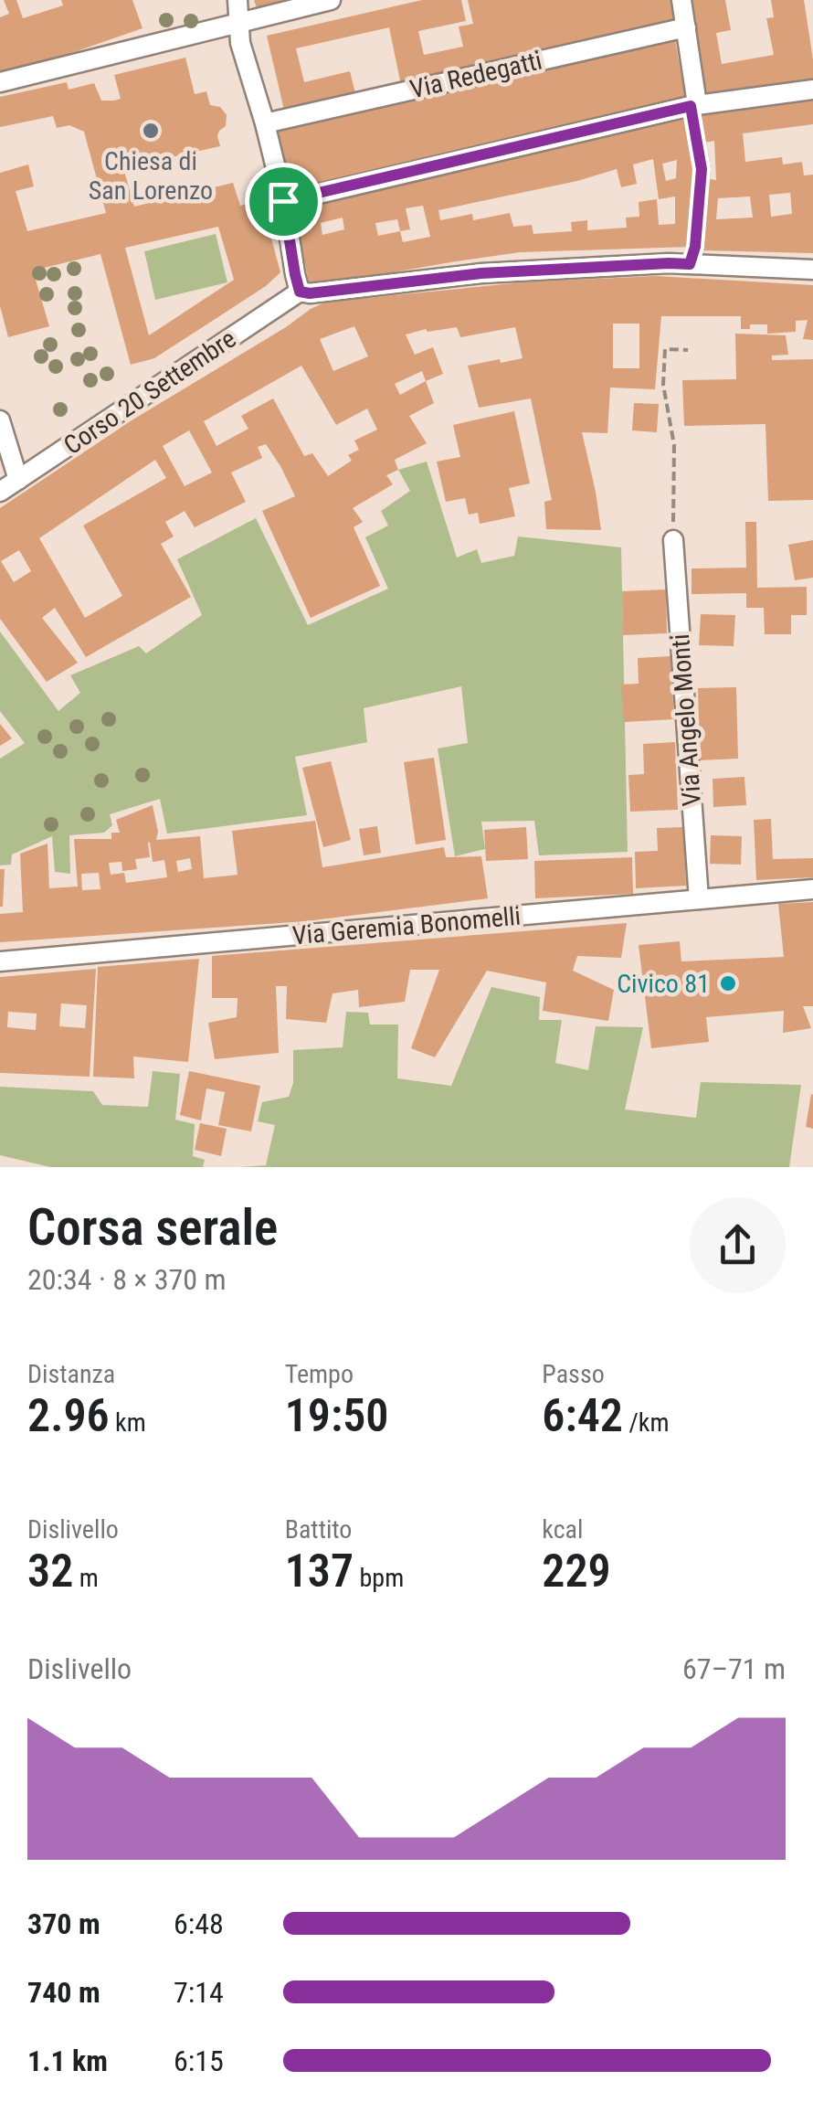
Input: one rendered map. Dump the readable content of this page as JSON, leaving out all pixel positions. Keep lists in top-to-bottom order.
{
  "streets": {
    "street": [
      "Via Redegatti",
      "Corso 20 Settembre",
      "Via Angelo Monti",
      "Via Geremia Bonomelli"
    ]
  },
  "crossings": [
    ["Via Angelo Monti", "Via Geremia Bonomelli"]
  ],
  "places": ["Chiesa di San Lorenzo", "Civico 81"],
  "page": {
    "heading": ["Corsa serale", "20:34 · 8 × 370 m"],
    "stats": [
      ["Distanza", "2.96 km"],
      ["Tempo", "19:50"],
      ["Passo", "6:42 /km"],
      ["Dislivello", "32 m"],
      ["Battito", "137 bpm"],
      ["kcal", "229"]
    ],
    "chart": ["Dislivello", "67–71 m"],
    "list": [
      {
        "name": "370 m",
        "note": "6:48"
      },
      {
        "name": "740 m",
        "note": "7:14"
      },
      {
        "name": "1.1 km",
        "note": "6:15"
      }
    ]
  }
}
